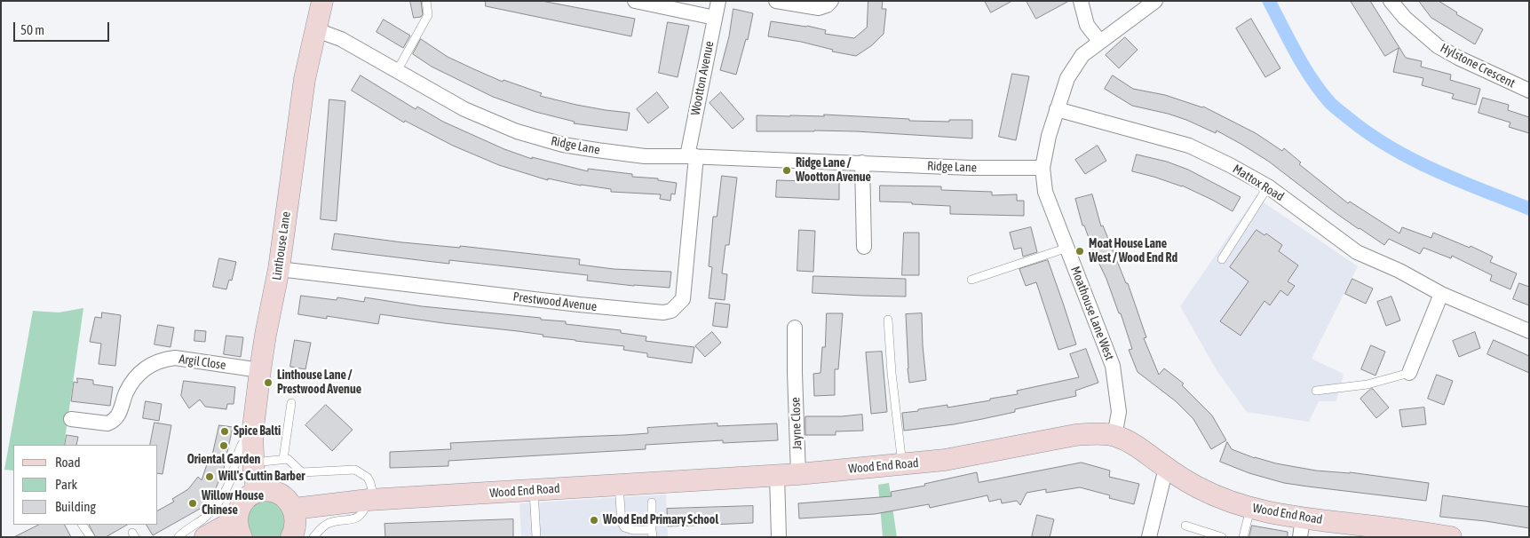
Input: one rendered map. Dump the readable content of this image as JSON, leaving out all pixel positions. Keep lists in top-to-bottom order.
{
  "streets": {
    "street": [
      "Hylstone Crescent",
      "Wootton Avenue",
      "Ridge Lane",
      "Mattox Road",
      "Linthouse Lane",
      "Prestwood Avenue",
      "Moathouse Lane West",
      "Argil Close",
      "Jayne Close",
      "Wood End Road"
    ]
  },
  "crossings": [
    ["Wootton Avenue", "Ridge Lane"],
    ["Wootton Avenue", "Prestwood Avenue"],
    ["Ridge Lane", "Linthouse Lane"],
    ["Ridge Lane", "Prestwood Avenue"],
    ["Ridge Lane", "Moathouse Lane West"],
    ["Mattox Road", "Moathouse Lane West"],
    ["Linthouse Lane", "Prestwood Avenue"],
    ["Linthouse Lane", "Argil Close"],
    ["Moathouse Lane West", "Wood End Road"],
    ["Jayne Close", "Wood End Road"]
  ],
  "places": [
    "Ridge Lane / Wootton Avenue",
    "Moat House Lane West / Wood End Rd",
    "Linthouse Lane / Prestwood Avenue",
    "Spice Balti",
    "Oriental Garden",
    "Will's Cuttin Barber",
    "Willow House Chinese",
    "Wood End Primary School"
  ],
  "legend": ["Road", "Park", "Building"],
  "scale_bar": "50 m"
}
